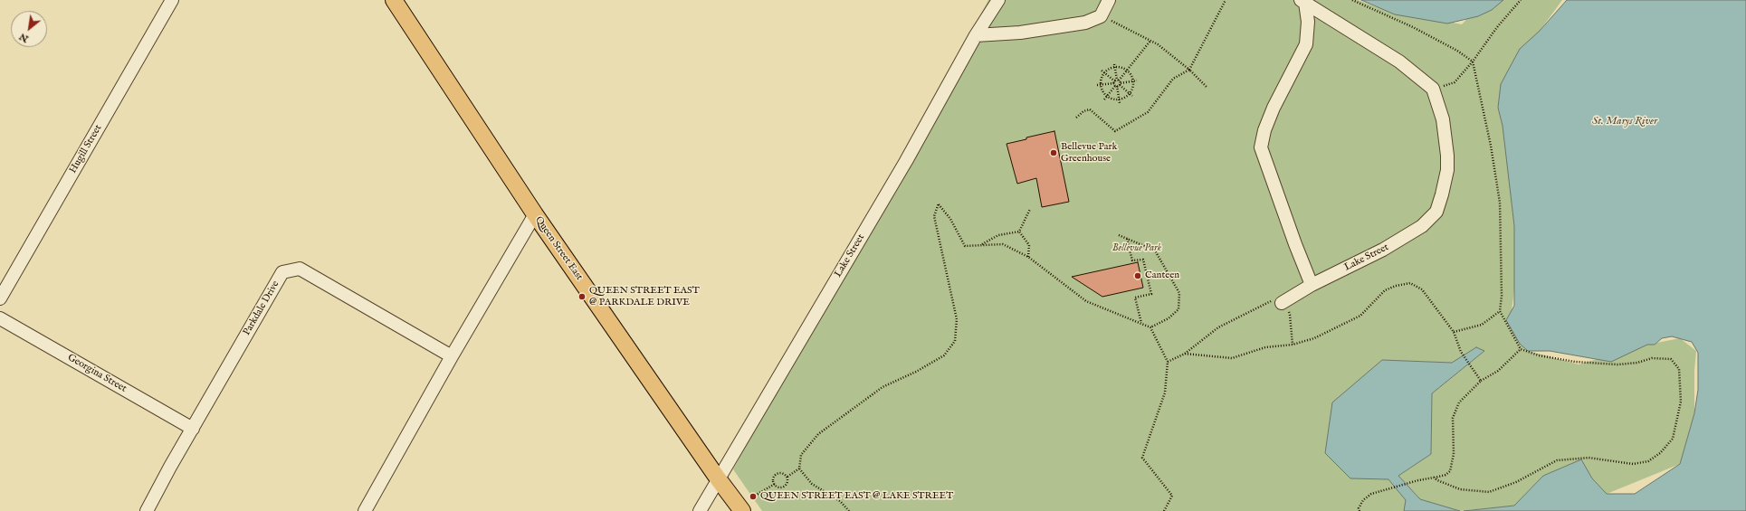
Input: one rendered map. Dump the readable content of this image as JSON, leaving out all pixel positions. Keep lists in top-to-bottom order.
{
  "streets": {
    "main road": ["Queen Street East"],
    "street": [
      "Hugill Street",
      "Lake Street",
      "Parkdale Drive",
      "Georgina Street"
    ]
  },
  "crossings": [
    ["Queen Street East", "Lake Street"],
    ["Parkdale Drive", "Georgina Street"]
  ],
  "water": ["St. Marys River"],
  "parks": ["Bellevue Park"],
  "places": [
    "Bellevue Park Greenhouse",
    "Canteen",
    "QUEEN STREET EAST @ PARKDALE DRIVE",
    "QUEEN STREET EAST @ LAKE STREET"
  ],
  "north": "bottom left"
}
